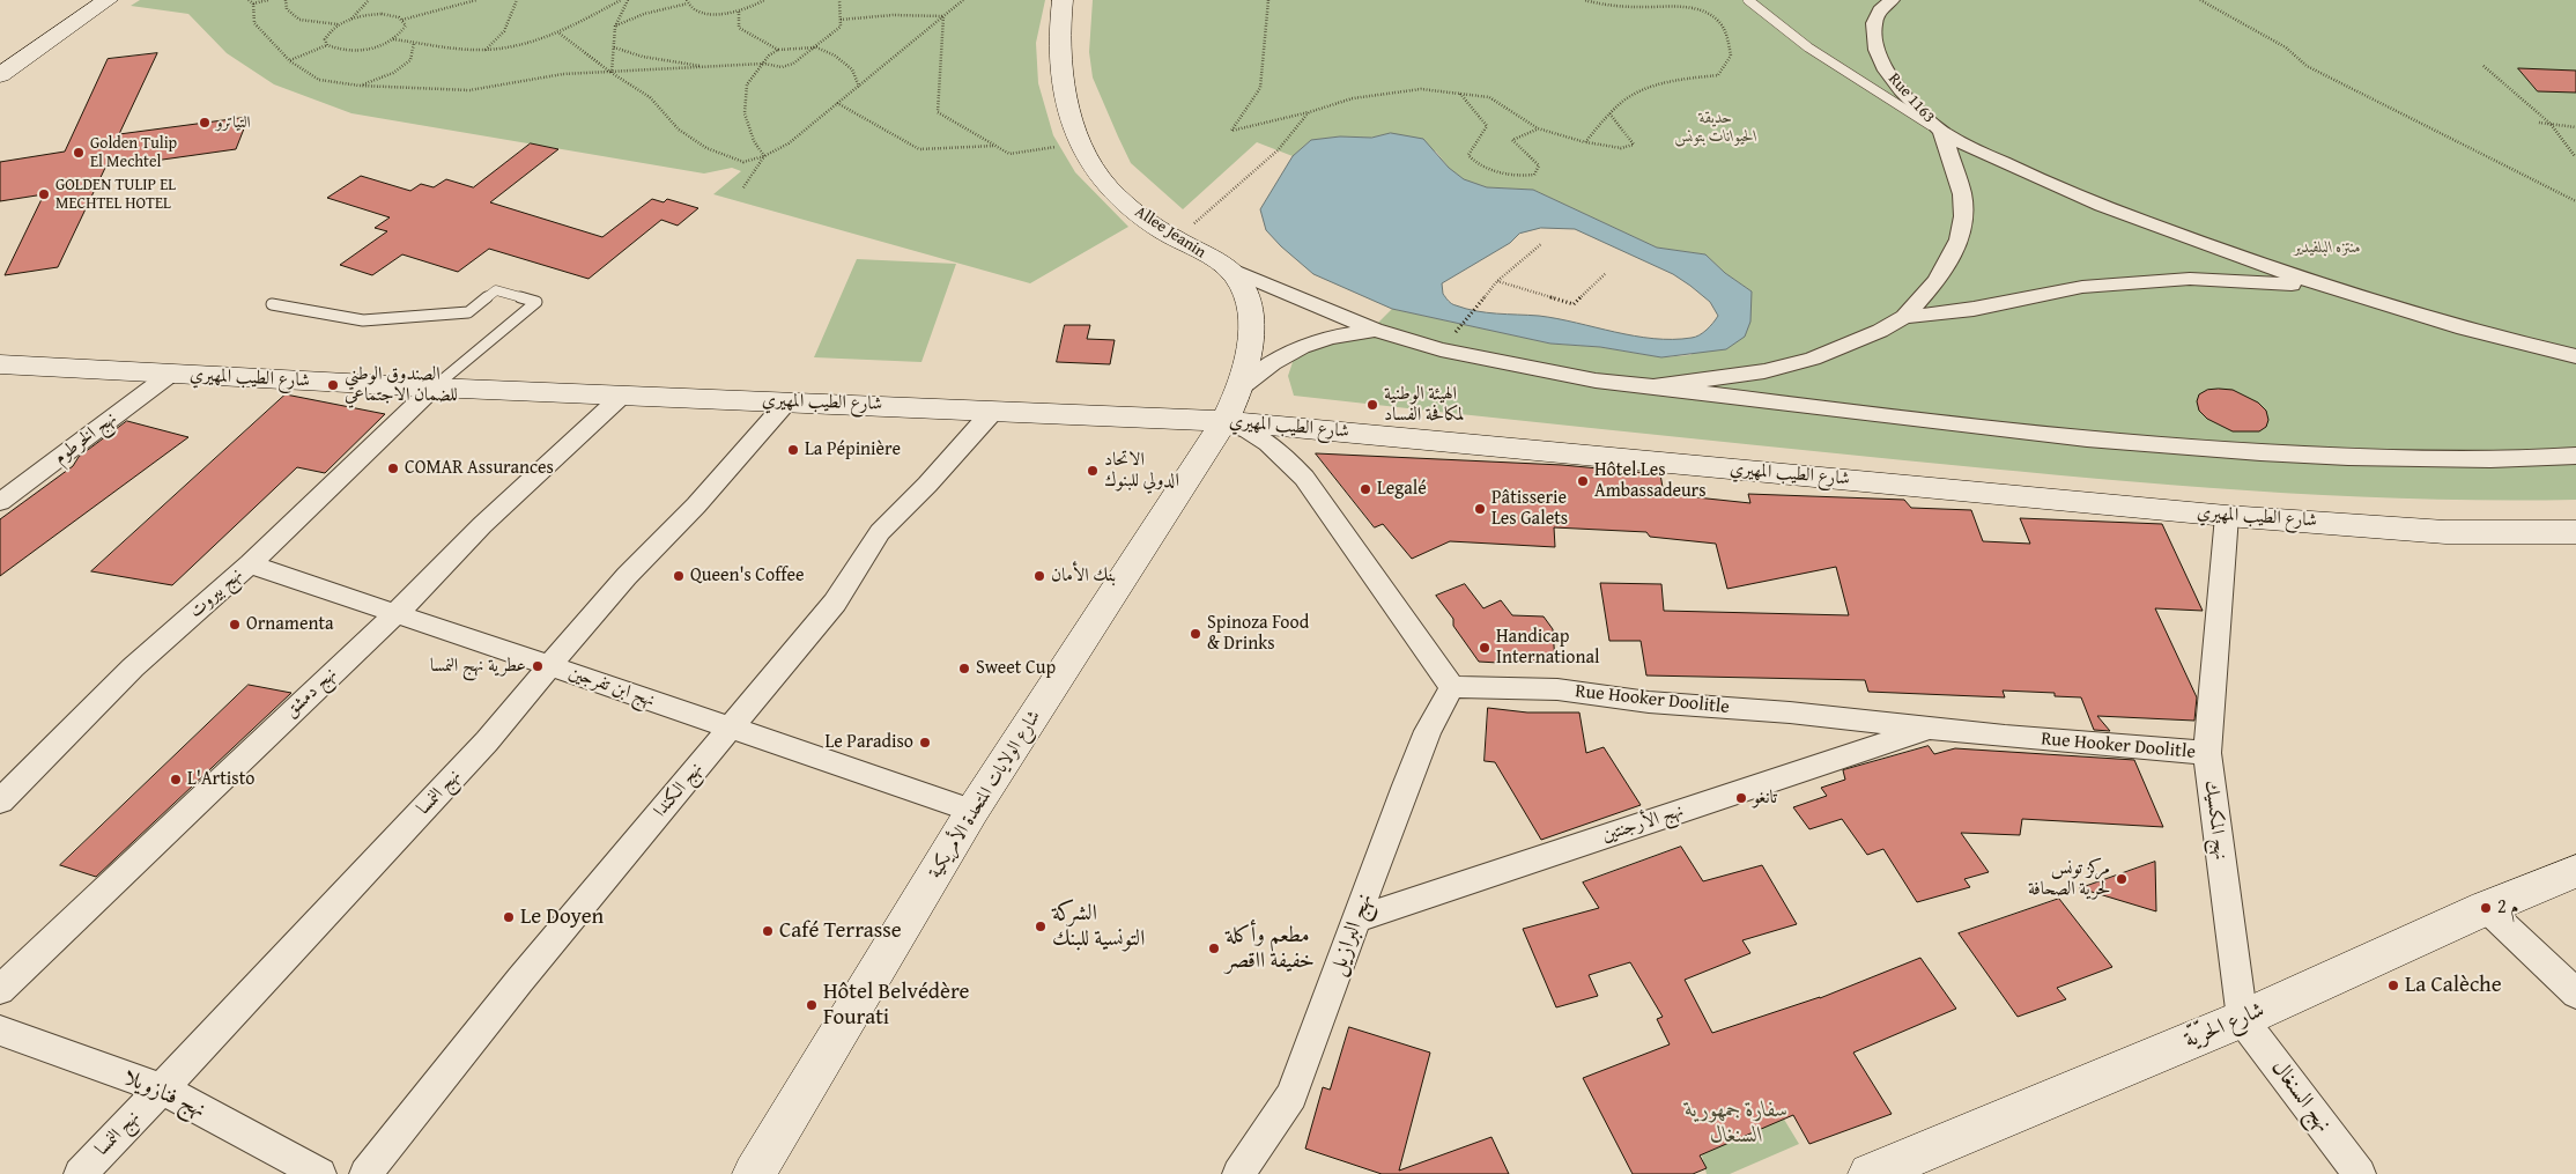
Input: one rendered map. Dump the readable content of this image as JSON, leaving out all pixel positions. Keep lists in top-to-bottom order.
{
  "streets": {
    "main road": [
      "Allee Jeanin",
      "شارع الطيب المهيري",
      "شارع الولايات المتحدة الأمريكية",
      "شارع الحرّيّة"
    ],
    "street": [
      "Rue 1163",
      "نهج الخرطوم",
      "نهج بيروت",
      "نهج ابن تفرجين",
      "نهج دمشق",
      "Rue Hooker Doolitle",
      "نهج الكندا",
      "نهج النمسا",
      "نهج المكسيك",
      "نهج الأرجنتين",
      "نهج البرازيل",
      "نهج فنازويلا",
      "نهج السنغال"
    ]
  },
  "crossings": [
    ["Allee Jeanin", "شارع الولايات المتحدة الأمريكية"],
    ["شارع الطيب المهيري", "نهج الخرطوم"],
    ["شارع الطيب المهيري", "نهج بيروت"],
    ["شارع الطيب المهيري", "نهج دمشق"],
    ["شارع الطيب المهيري", "نهج الكندا"],
    ["شارع الطيب المهيري", "نهج النمسا"],
    ["شارع الطيب المهيري", "شارع الولايات المتحدة الأمريكية"],
    ["شارع الطيب المهيري", "نهج المكسيك"],
    ["نهج بيروت", "نهج ابن تفرجين"],
    ["نهج ابن تفرجين", "نهج دمشق"],
    ["نهج ابن تفرجين", "نهج الكندا"],
    ["نهج ابن تفرجين", "نهج النمسا"],
    ["نهج ابن تفرجين", "شارع الولايات المتحدة الأمريكية"],
    ["Rue Hooker Doolitle", "نهج المكسيك"],
    ["Rue Hooker Doolitle", "نهج الأرجنتين"],
    ["Rue Hooker Doolitle", "نهج البرازيل"],
    ["نهج النمسا", "نهج فنازويلا"],
    ["نهج المكسيك", "شارع الحرّيّة"],
    ["نهج المكسيك", "نهج السنغال"],
    ["نهج الأرجنتين", "نهج البرازيل"],
    ["شارع الحرّيّة", "نهج السنغال"]
  ],
  "parks": ["حديقة الحيوانات بتونس", "منتزه البلفيدير", "سفارة جمهورية السنغال"],
  "places": [
    "التياترو",
    "Golden Tulip El Mechtel",
    "GOLDEN TULIP EL MECHTEL HOTEL",
    "الصندوق الوطني للضمان الاجتماعي",
    "الهيئة الوطنية لمكافحة الفساد",
    "La Pépinière",
    "COMAR Assurances",
    "الاتحاد الدولي للبنوك",
    "Hôtel Les Ambassadeurs",
    "Legalé",
    "Pâtisserie Les Galets",
    "Queen's Coffee",
    "بنك الأمان",
    "Ornamenta",
    "Spinoza Food & Drinks",
    "Handicap International",
    "عطرية نهج النمسا",
    "Sweet Cup",
    "Le Paradiso",
    "L'Artisto",
    "تانغو",
    "مركز تونس لحرية الصحافة",
    "2 م",
    "Le Doyen",
    "الشركة التونسية للبنك",
    "Café Terrasse",
    "مطعم وأكلة خفيفة ااقصر",
    "La Calèche",
    "Hôtel Belvédère Fourati"
  ]
}
